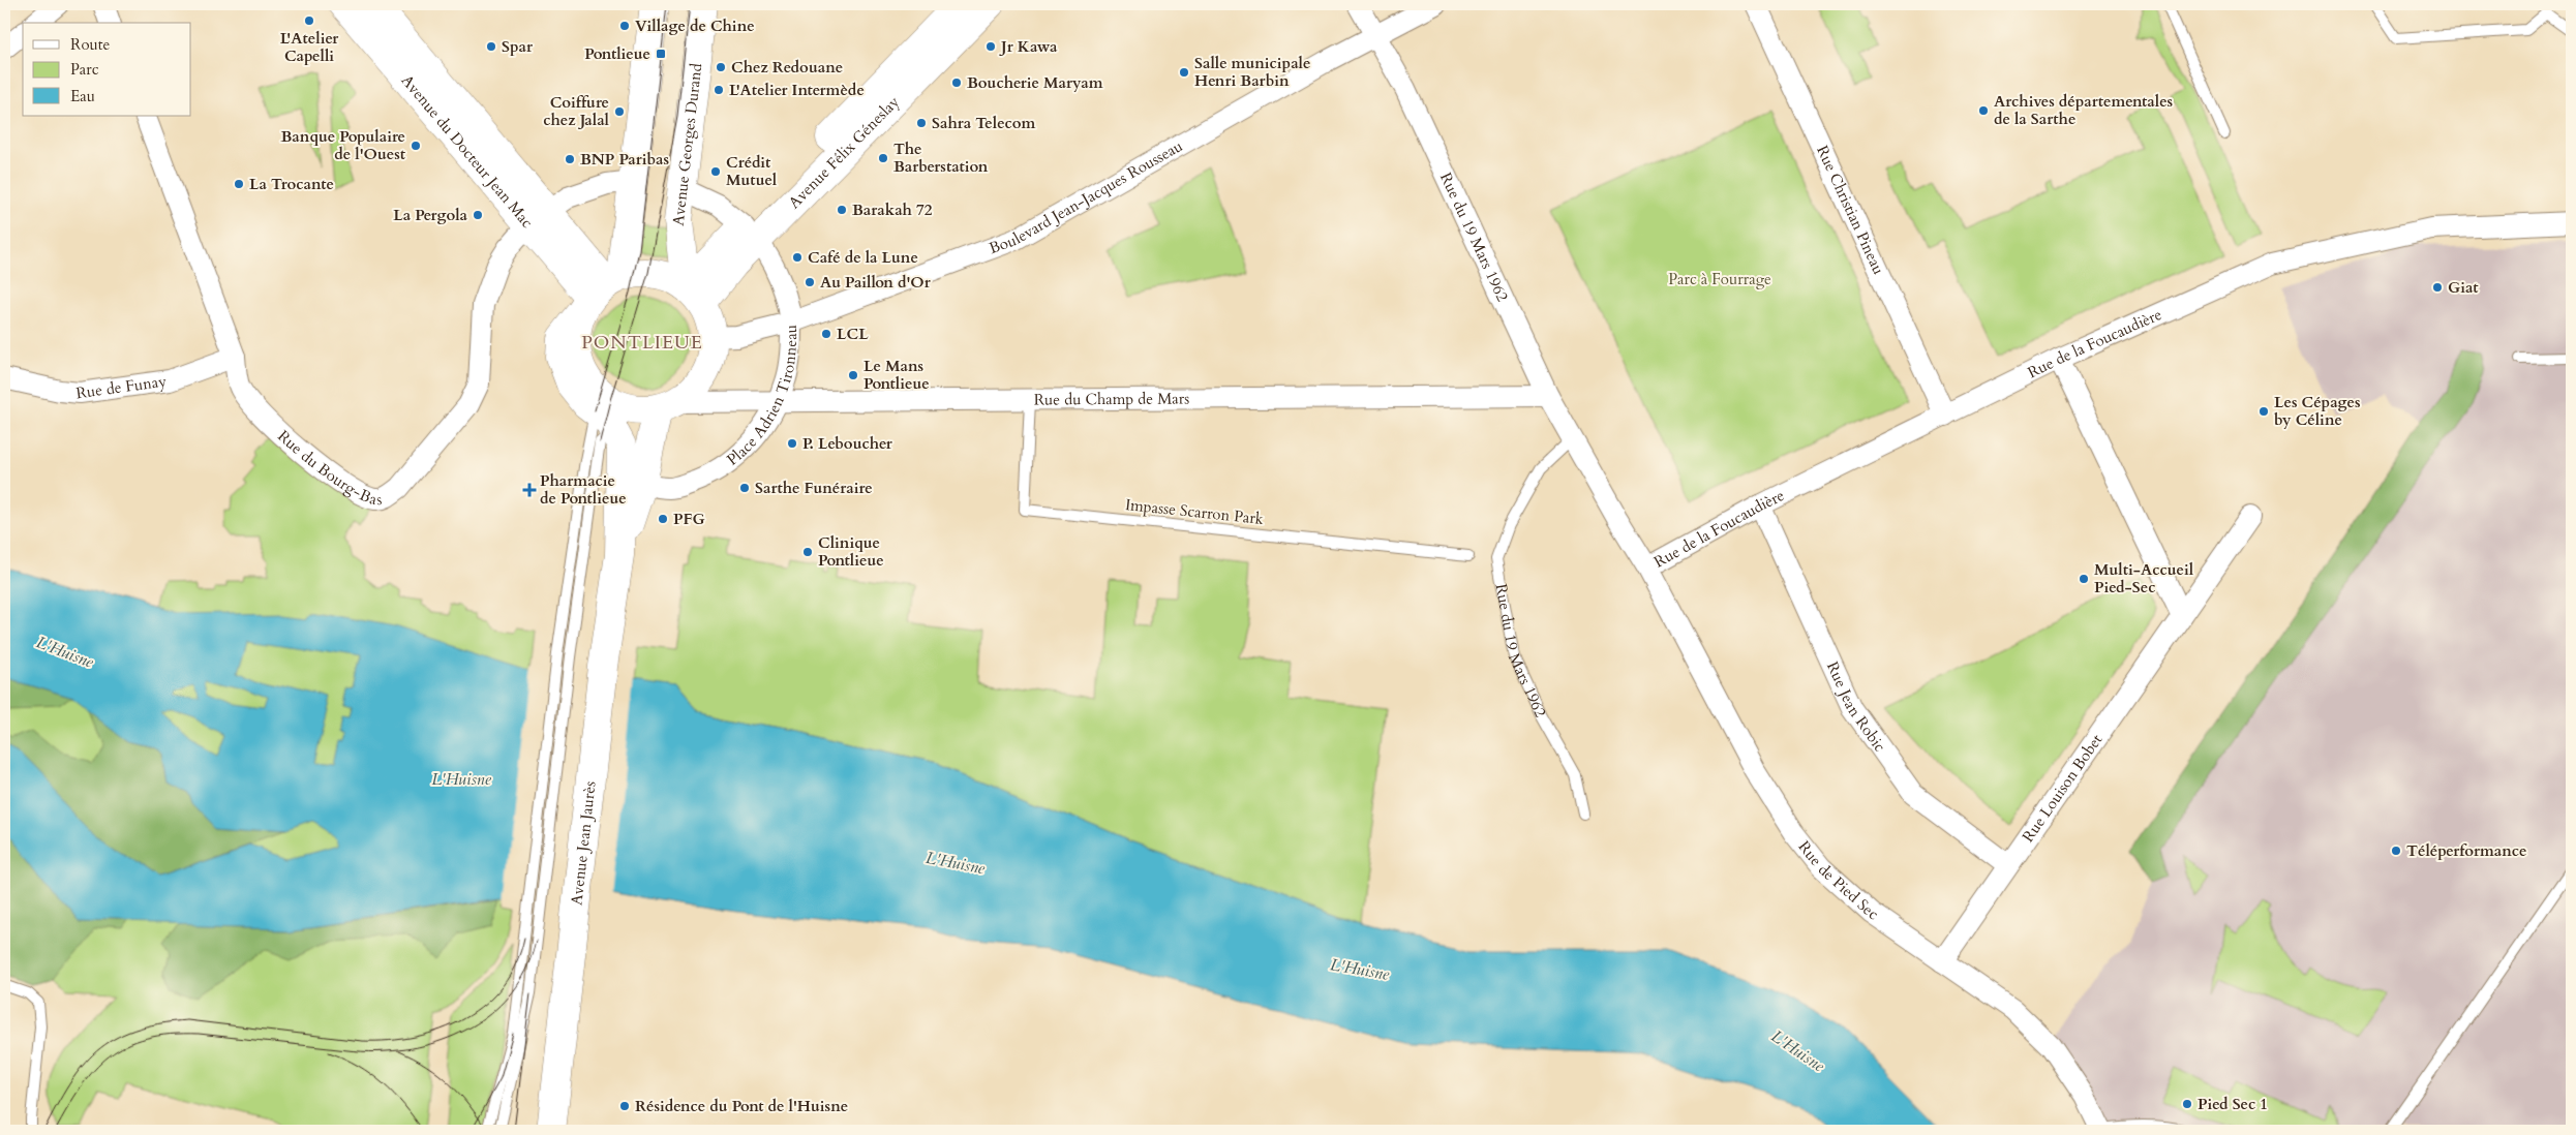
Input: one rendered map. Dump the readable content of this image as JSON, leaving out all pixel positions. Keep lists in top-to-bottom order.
{
  "streets": {
    "main road": [
      "Avenue Georges Durand",
      "Avenue du Docteur Jean Mac",
      "Avenue Félix Géneslay",
      "Avenue Jean Jaurès"
    ],
    "street": [
      "Boulevard Jean-Jacques Rousseau",
      "Rue Christian Pineau",
      "Rue du 19 Mars 1962",
      "Rue de la Foucaudière",
      "Rue de Funay",
      "Place Adrien Tironneau",
      "Rue du Champ de Mars",
      "Rue du Bourg-Bas",
      "Rue Jean Robic",
      "Rue Louison Bobet",
      "Rue de Pied Sec"
    ],
    "lane": ["Impasse Scarron Park"]
  },
  "crossings": [
    ["Avenue Georges Durand", "Avenue du Docteur Jean Mac"],
    ["Avenue Georges Durand", "Avenue Félix Géneslay"],
    ["Avenue Georges Durand", "Boulevard Jean-Jacques Rousseau"],
    ["Avenue Georges Durand", "Place Adrien Tironneau"],
    ["Avenue Georges Durand", "Rue du Champ de Mars"],
    ["Avenue Georges Durand", "Avenue Jean Jaurès"],
    ["Avenue du Docteur Jean Mac", "Avenue Félix Géneslay"],
    ["Avenue du Docteur Jean Mac", "Boulevard Jean-Jacques Rousseau"],
    ["Avenue du Docteur Jean Mac", "Rue du Champ de Mars"],
    ["Avenue du Docteur Jean Mac", "Rue du Bourg-Bas"],
    ["Avenue du Docteur Jean Mac", "Avenue Jean Jaurès"],
    ["Avenue Félix Géneslay", "Boulevard Jean-Jacques Rousseau"],
    ["Avenue Félix Géneslay", "Place Adrien Tironneau"],
    ["Avenue Félix Géneslay", "Rue du Champ de Mars"],
    ["Avenue Félix Géneslay", "Avenue Jean Jaurès"],
    ["Boulevard Jean-Jacques Rousseau", "Rue du 19 Mars 1962"],
    ["Boulevard Jean-Jacques Rousseau", "Place Adrien Tironneau"],
    ["Boulevard Jean-Jacques Rousseau", "Rue du Champ de Mars"],
    ["Boulevard Jean-Jacques Rousseau", "Avenue Jean Jaurès"],
    ["Rue Christian Pineau", "Rue de la Foucaudière"],
    ["Rue du 19 Mars 1962", "Rue de la Foucaudière"],
    ["Rue du 19 Mars 1962", "Rue du Champ de Mars"],
    ["Rue du 19 Mars 1962", "Rue de Pied Sec"],
    ["Rue de la Foucaudière", "Rue Jean Robic"],
    ["Rue de la Foucaudière", "Rue de Pied Sec"],
    ["Rue de Funay", "Rue du Bourg-Bas"],
    ["Place Adrien Tironneau", "Rue du Champ de Mars"],
    ["Place Adrien Tironneau", "Avenue Jean Jaurès"],
    ["Rue du Champ de Mars", "Impasse Scarron Park"],
    ["Rue du Champ de Mars", "Avenue Jean Jaurès"],
    ["Rue Jean Robic", "Rue Louison Bobet"],
    ["Rue Louison Bobet", "Rue de Pied Sec"]
  ],
  "districts": ["PONTLIEUE"],
  "water": ["L'Huisne"],
  "parks": ["Parc à Fourrage"],
  "places": {
    "other": [
      "L'Atelier Capelli",
      "Village de Chine",
      "Spar",
      "Jr Kawa",
      "Chez Redouane",
      "Salle municipale Henri Barbin",
      "Boucherie Maryam",
      "L'Atelier Intermède",
      "Archives départementales de la Sarthe",
      "Coiffure chez Jalal",
      "Sahra Telecom",
      "Banque Populaire de l'Ouest",
      "The Barberstation",
      "BNP Paribas",
      "Crédit Mutuel",
      "La Trocante",
      "Barakah 72",
      "La Pergola",
      "Café de la Lune",
      "Au Paillon d'Or",
      "Giat",
      "LCL",
      "Le Mans Pontlieue",
      "Les Cépages by Céline",
      "P. Leboucher",
      "Sarthe Funéraire",
      "PFG",
      "Clinique Pontlieue",
      "Multi-Accueil Pied-Sec",
      "Téléperformance",
      "Pied Sec 1",
      "Résidence du Pont de l'Huisne"
    ],
    "transit": ["Pontlieue"],
    "health": ["Pharmacie de Pontlieue"]
  },
  "legend": ["Route", "Parc", "Eau"]
}
